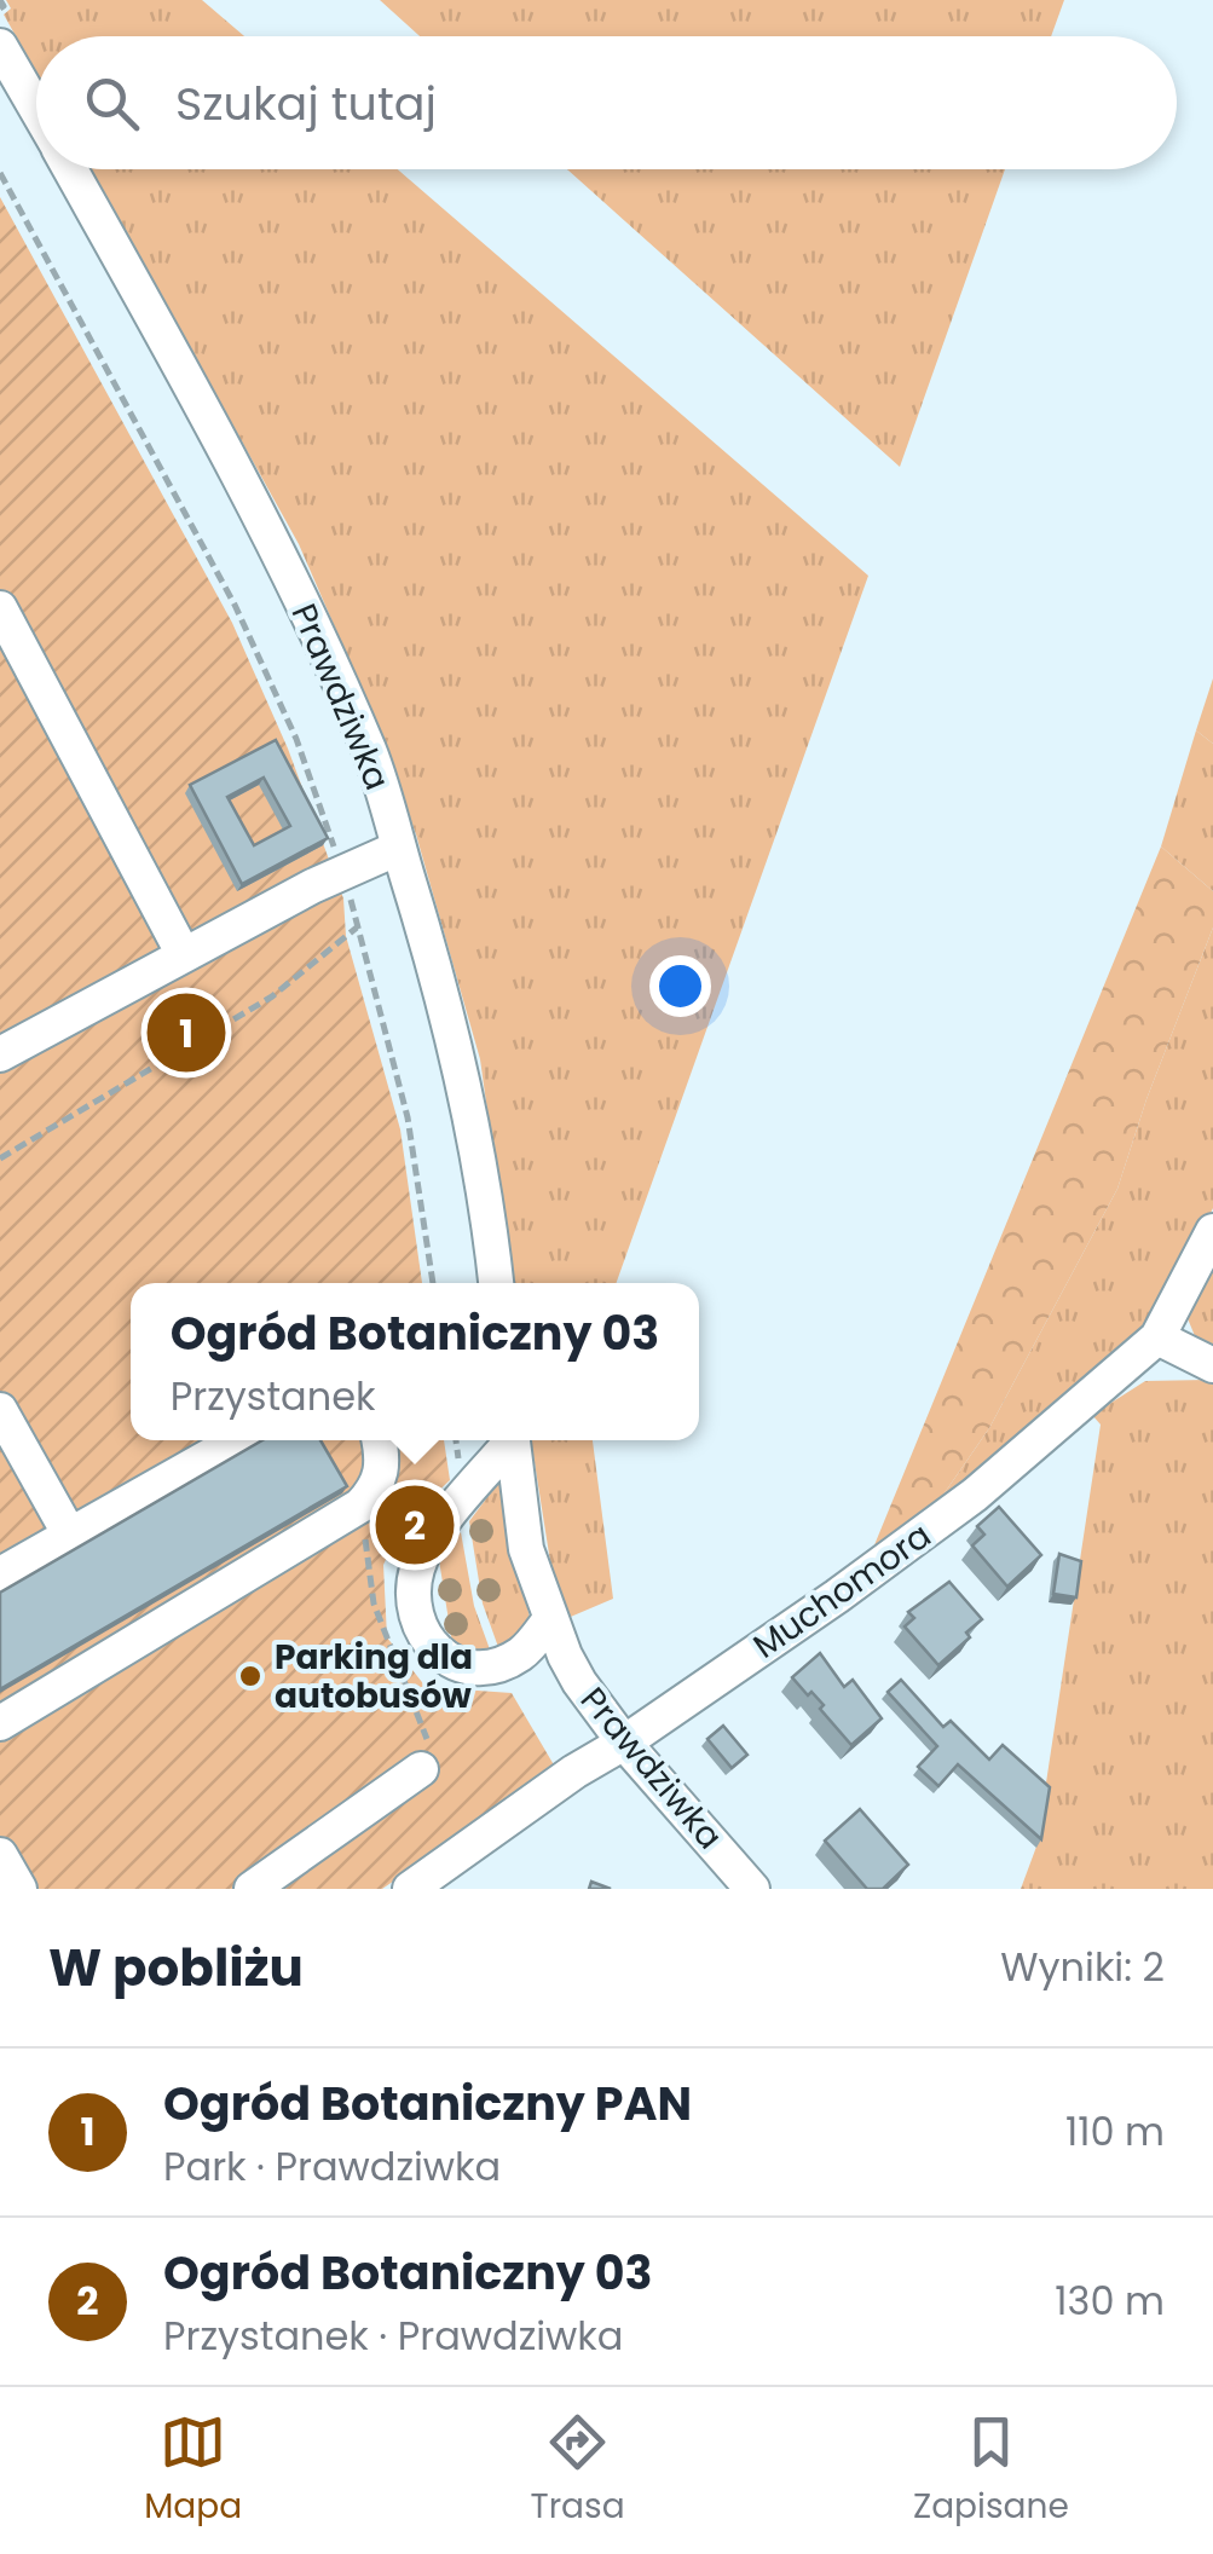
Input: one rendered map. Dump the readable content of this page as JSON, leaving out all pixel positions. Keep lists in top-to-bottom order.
{
  "streets": {
    "street": ["Prawdziwka", "Muchomora"]
  },
  "crossings": [
    ["Prawdziwka", "Muchomora"]
  ],
  "places": ["Parking dla autobusów"],
  "page": {
    "search": "Szukaj tutaj",
    "pins": ["1", "2"],
    "popup": ["Ogród Botaniczny 03", "Przystanek"],
    "heading": ["W pobliżu", "Wyniki: 2"],
    "list": [
      {
        "mark": "1",
        "name": "Ogród Botaniczny PAN",
        "note": "Park · Prawdziwka",
        "value": "110 m"
      },
      {
        "mark": "2",
        "name": "Ogród Botaniczny 03",
        "note": "Przystanek · Prawdziwka",
        "value": "130 m"
      }
    ],
    "nav": ["Mapa", "Trasa", "Zapisane"]
  }
}
